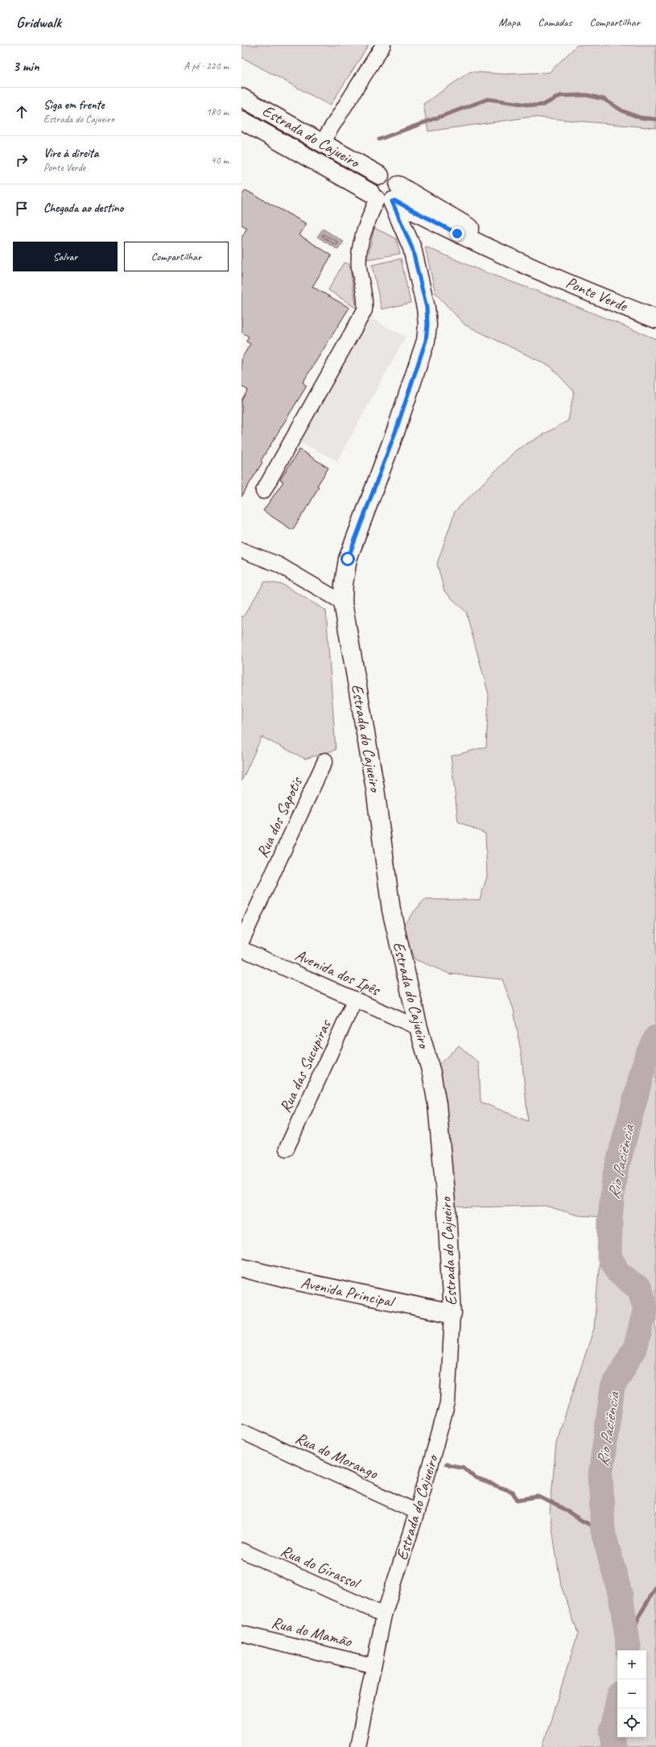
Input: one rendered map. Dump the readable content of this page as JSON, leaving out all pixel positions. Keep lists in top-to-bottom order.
{
  "streets": {
    "street": [
      "Estrada do Cajueiro",
      "Ponte Verde",
      "Rua dos Sapotis",
      "Avenida dos Ipês",
      "Rua das Sucupiras",
      "Avenida Principal",
      "Rua do Morango",
      "Rua do Girassol",
      "Rua do Mamão"
    ]
  },
  "crossings": [
    ["Estrada do Cajueiro", "Ponte Verde"],
    ["Estrada do Cajueiro", "Avenida dos Ipês"],
    ["Estrada do Cajueiro", "Avenida Principal"],
    ["Estrada do Cajueiro", "Rua do Morango"],
    ["Estrada do Cajueiro", "Rua do Girassol"],
    ["Estrada do Cajueiro", "Rua do Mamão"],
    ["Avenida dos Ipês", "Rua das Sucupiras"]
  ],
  "water": ["Rio Paciência"],
  "page": {
    "header": "Gridwalk",
    "nav": ["Mapa", "Camadas", "Compartilhar"],
    "heading": ["3 min", "A pé · 220 m"],
    "list": [
      ["Siga em frente", "Estrada do Cajueiro", "180 m"],
      ["Vire à direita", "Ponte Verde", "40 m"],
      "Chegada ao destino"
    ],
    "buttons": ["Salvar", "Compartilhar"],
    "map_buttons": ["+", "−"]
  }
}
